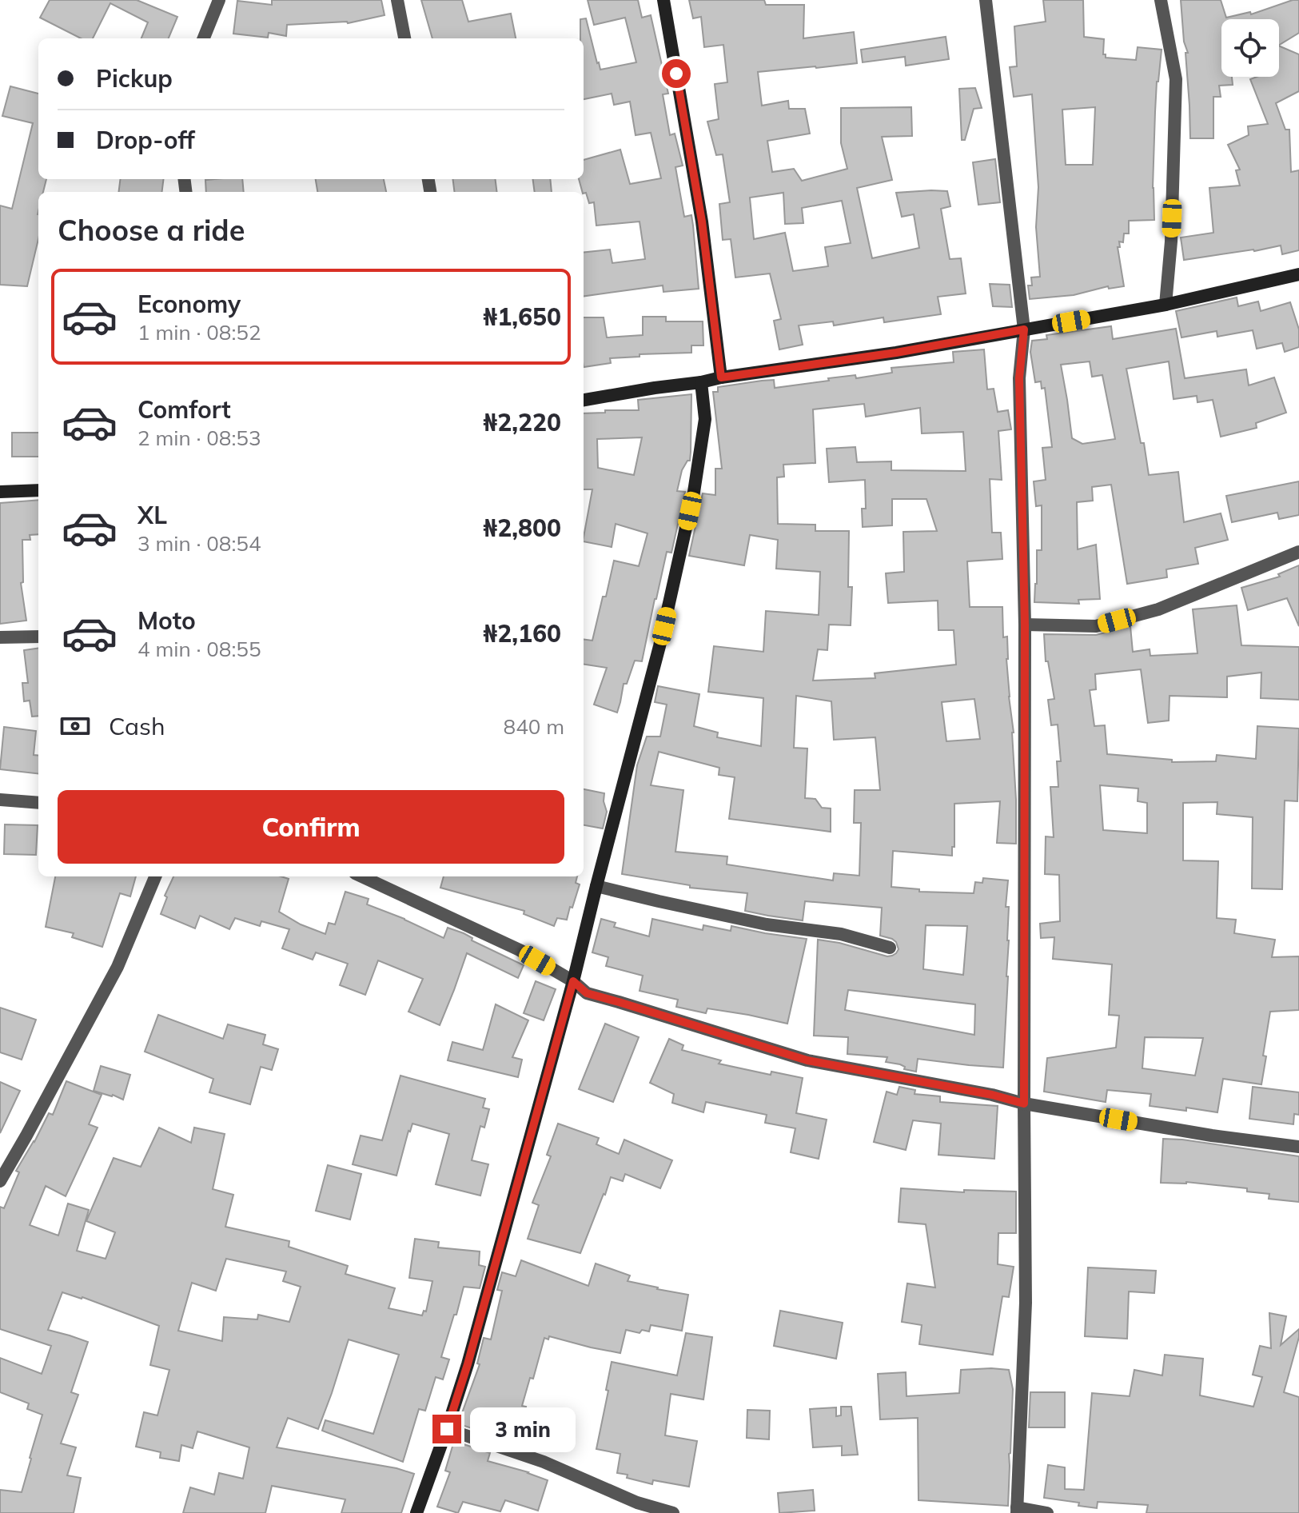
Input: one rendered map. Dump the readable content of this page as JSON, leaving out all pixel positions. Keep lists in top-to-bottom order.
{
  "page": {
    "banner": ["Pickup", "Drop-off"],
    "heading": "Choose a ride",
    "list": [
      {
        "name": "Economy",
        "note": "1 min · 08:52",
        "value": "₦1,650"
      },
      {
        "name": "Comfort",
        "note": "2 min · 08:53",
        "value": "₦2,220"
      },
      {
        "name": "XL",
        "note": "3 min · 08:54",
        "value": "₦2,800"
      },
      {
        "name": "Moto",
        "note": "4 min · 08:55",
        "value": "₦2,160"
      }
    ],
    "pay": ["Cash", "840 m"],
    "buttons": "Confirm",
    "bubble": "3 min"
  }
}
